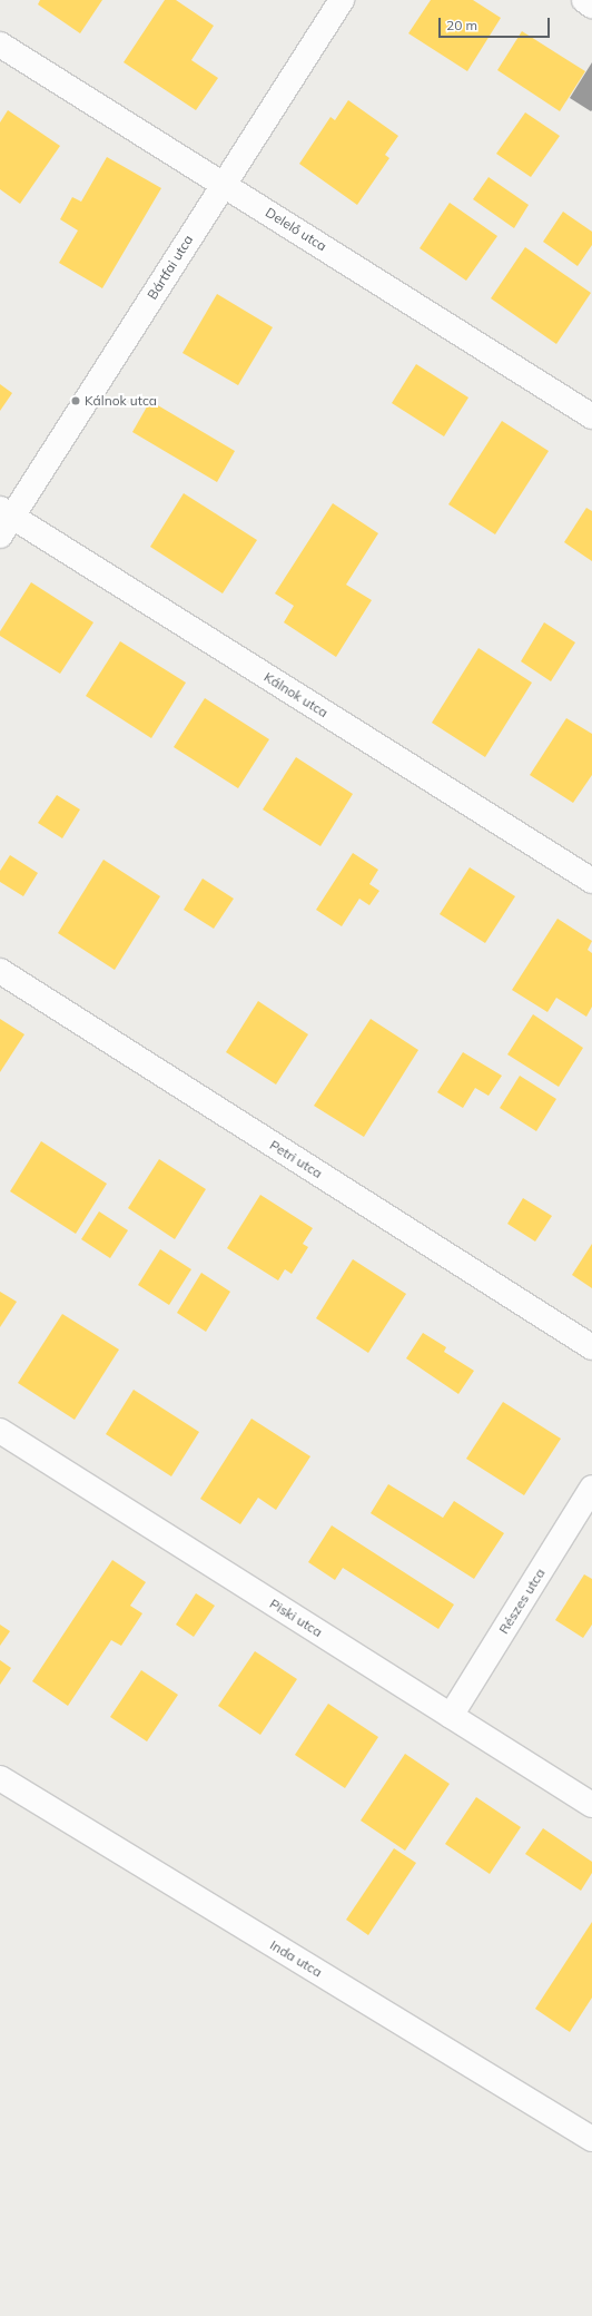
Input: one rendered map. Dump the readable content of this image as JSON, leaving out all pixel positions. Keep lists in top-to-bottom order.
{
  "streets": {
    "street": [
      "Delelő utca",
      "Bártfai utca",
      "Kálnok utca",
      "Petri utca",
      "Részes utca",
      "Piski utca",
      "Inda utca"
    ]
  },
  "crossings": [
    ["Delelő utca", "Bártfai utca"],
    ["Bártfai utca", "Kálnok utca"],
    ["Részes utca", "Piski utca"]
  ],
  "places": ["Kálnok utca"],
  "scale_bar": "20 m"
}
